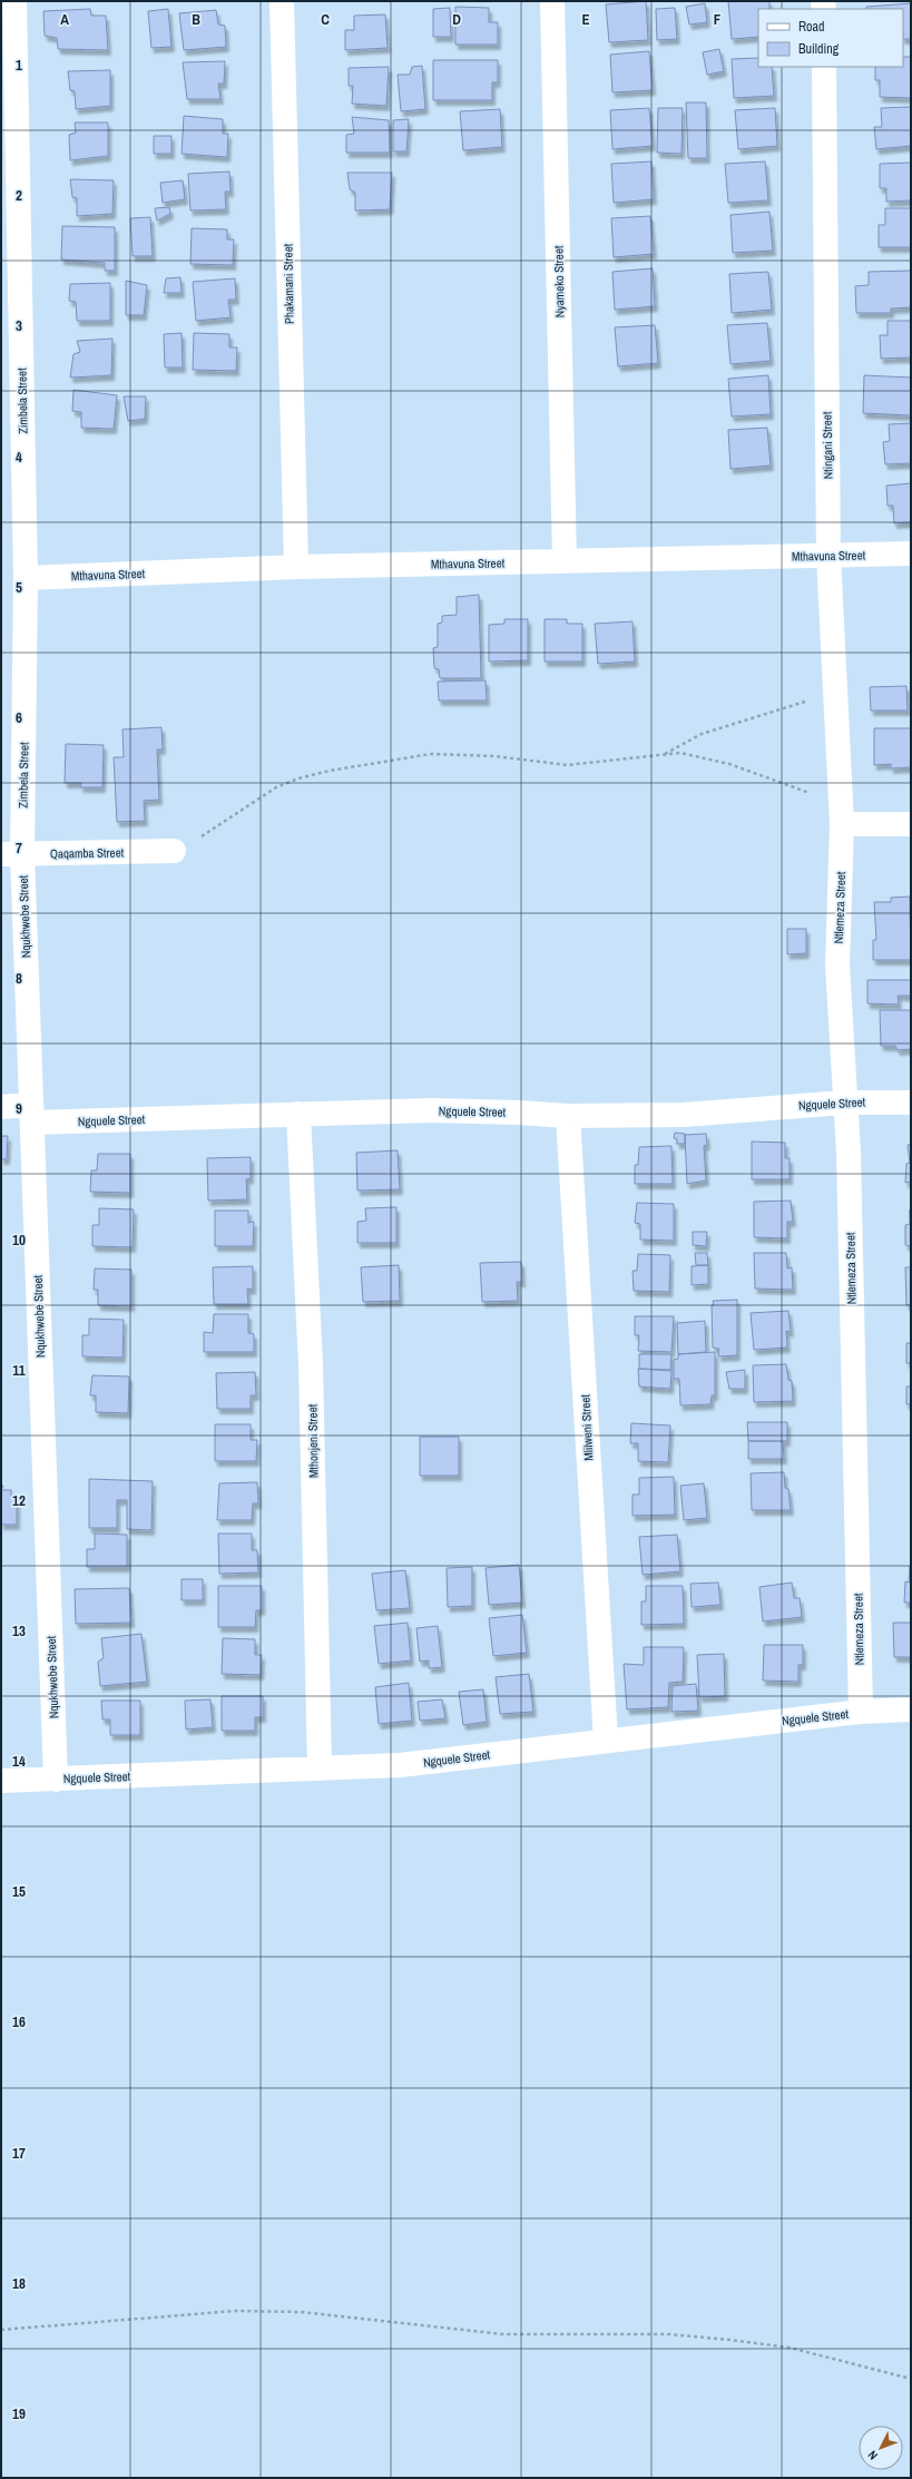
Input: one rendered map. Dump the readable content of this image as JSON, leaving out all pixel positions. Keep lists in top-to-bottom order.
{
  "streets": {
    "street": [
      "Nyameko Street",
      "Phakamani Street",
      "Zimbela Street",
      "Ntingani Street",
      "Mthavuna Street",
      "Qaqamba Street",
      "Ntlemeza Street",
      "Nqukhwebe Street",
      "Ngquele Street",
      "Mlilweni Street",
      "Mthonjeni Street"
    ]
  },
  "crossings": [
    ["Nyameko Street", "Mthavuna Street"],
    ["Phakamani Street", "Mthavuna Street"],
    ["Zimbela Street", "Mthavuna Street"],
    ["Zimbela Street", "Qaqamba Street"],
    ["Zimbela Street", "Nqukhwebe Street"],
    ["Ntingani Street", "Mthavuna Street"],
    ["Ntingani Street", "Ntlemeza Street"],
    ["Qaqamba Street", "Nqukhwebe Street"],
    ["Ntlemeza Street", "Ngquele Street"],
    ["Nqukhwebe Street", "Ngquele Street"],
    ["Ngquele Street", "Mlilweni Street"],
    ["Ngquele Street", "Mthonjeni Street"]
  ],
  "legend": ["Road", "Building"],
  "north": "bottom left",
  "grid": {
    "columns": [
      "A",
      "B",
      "C",
      "D",
      "E",
      "F"
    ],
    "rows": [
      "1",
      "2",
      "3",
      "4",
      "5",
      "6",
      "7",
      "8",
      "9",
      "10",
      "11",
      "12",
      "13",
      "14",
      "15",
      "16",
      "17",
      "18",
      "19"
    ]
  }
}
